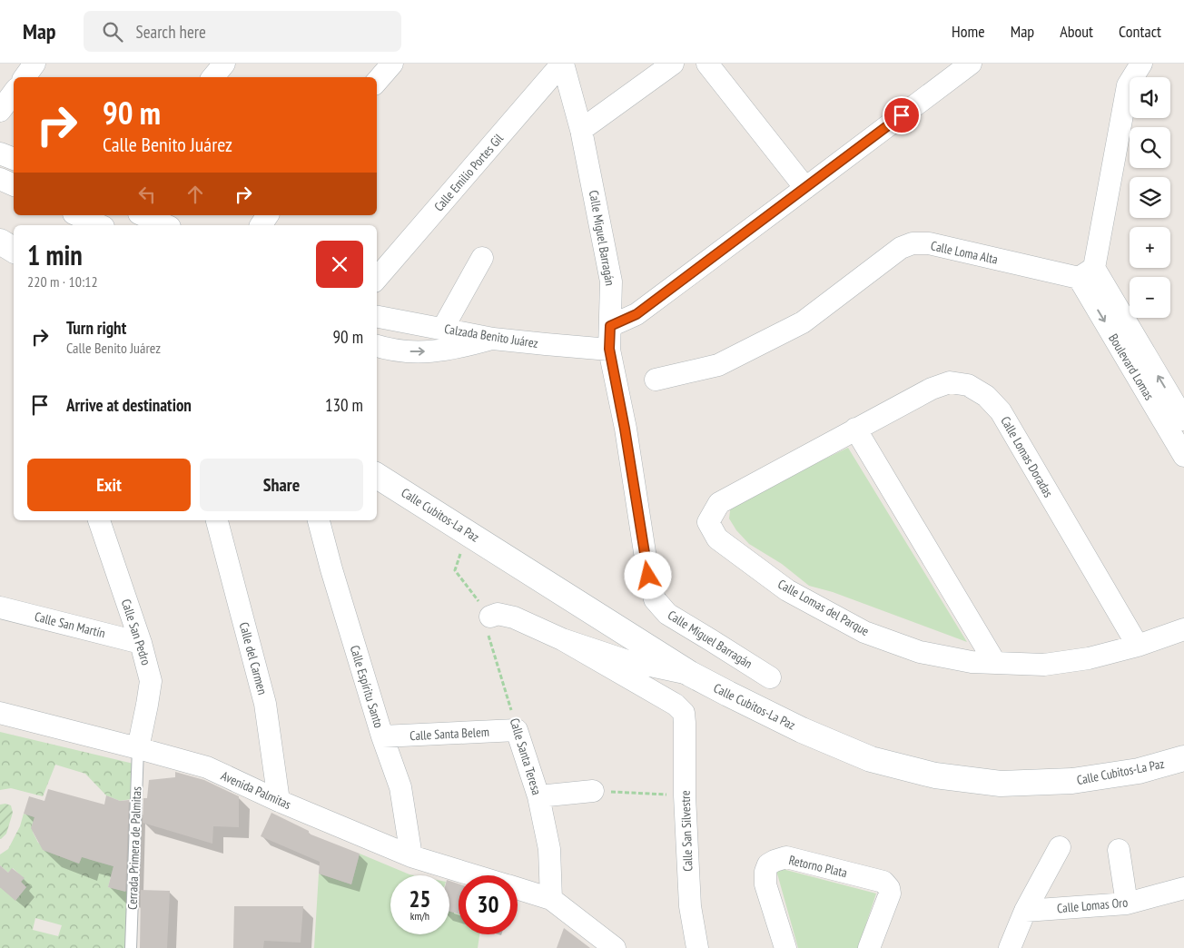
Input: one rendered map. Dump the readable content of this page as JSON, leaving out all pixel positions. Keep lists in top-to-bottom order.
{
  "streets": {
    "main road": ["Calle Cubitos-La Paz"],
    "street": [
      "Calle Emilio Portes Gil",
      "Calle Miguel Barragán",
      "Calle Loma Alta",
      "Calzada Benito Juárez",
      "Boulevard Lomas",
      "Calle Lomas Doradas",
      "Calle Lomas del Parque",
      "Calle San Martín",
      "Calle San Pedro",
      "Calle del Carmen",
      "Calle Espíritu Santo",
      "Calle Santa Belem",
      "Calle Santa Teresa",
      "Avenida Palmitas",
      "Calle San Silvestre",
      "Retorno Plata",
      "Calle Lomas Oro"
    ],
    "lane": ["Cerrada Primera de Palmitas"]
  },
  "crossings": [
    ["Calle Emilio Portes Gil", "Calle Miguel Barragán"],
    ["Calle Miguel Barragán", "Calzada Benito Juárez"],
    ["Calle Loma Alta", "Boulevard Lomas"],
    ["Calle Lomas Doradas", "Calle Lomas del Parque"],
    ["Calle San Martín", "Calle San Pedro"],
    ["Calle San Pedro", "Avenida Palmitas"],
    ["Calle San Pedro", "Cerrada Primera de Palmitas"],
    ["Calle del Carmen", "Avenida Palmitas"],
    ["Calle Espíritu Santo", "Calle Santa Belem"],
    ["Calle Espíritu Santo", "Avenida Palmitas"],
    ["Calle Santa Belem", "Calle Santa Teresa"],
    ["Calle Santa Teresa", "Avenida Palmitas"],
    ["Avenida Palmitas", "Cerrada Primera de Palmitas"]
  ],
  "page": {
    "header": "Map",
    "search": "Search here",
    "nav": [
      "Home",
      "Map",
      "About",
      "Contact"
    ],
    "map_buttons": ["+", "−"],
    "turn": ["90 m", "Calle Benito Juárez"],
    "heading": ["1 min", "220 m · 10:12"],
    "list": [
      {
        "name": "Turn right",
        "note": "Calle Benito Juárez",
        "value": "90 m"
      },
      {
        "name": "Arrive at destination",
        "value": "130 m"
      }
    ],
    "buttons": ["Exit", "Share"],
    "speed": "25 km/h",
    "limit": "30"
  }
}
